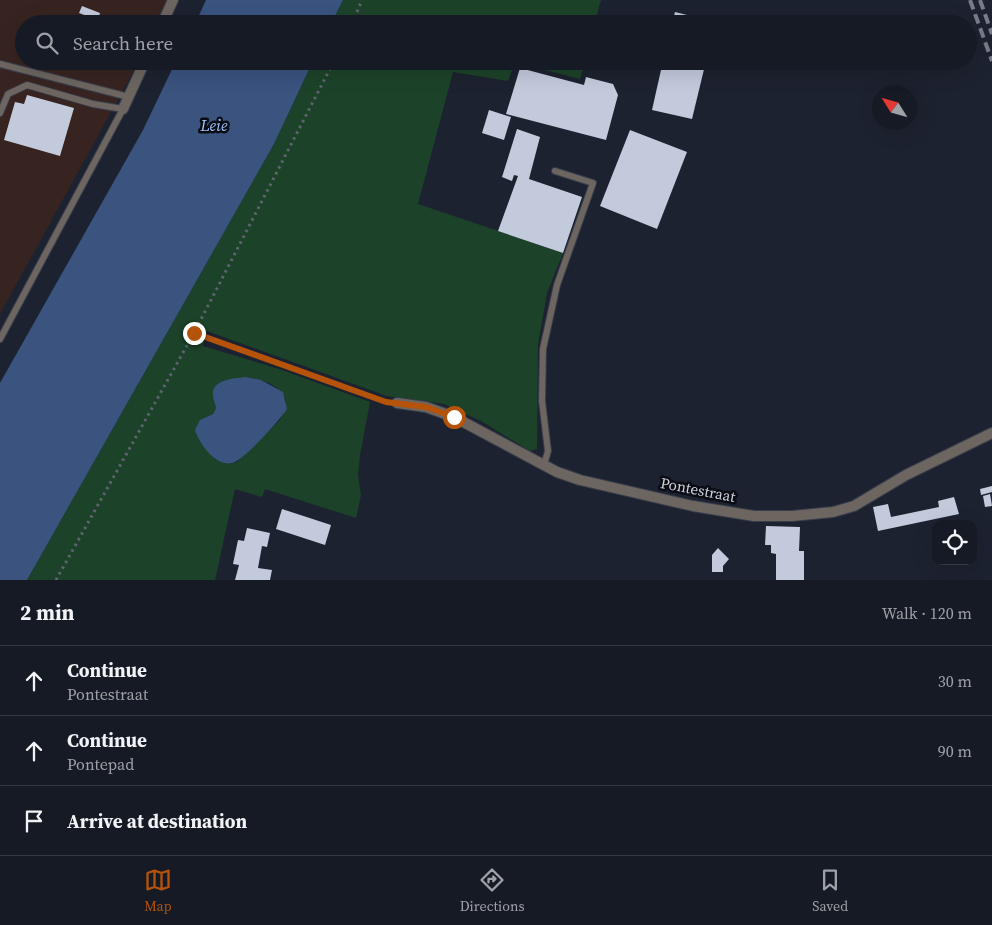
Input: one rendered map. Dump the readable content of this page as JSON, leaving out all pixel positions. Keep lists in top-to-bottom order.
{
  "streets": {
    "street": ["Pontestraat"]
  },
  "water": ["Leie"],
  "north": "top left",
  "page": {
    "search": "Search here",
    "heading": ["2 min", "Walk · 120 m"],
    "list": [
      ["Continue", "Pontestraat", "30 m"],
      ["Continue", "Pontepad", "90 m"],
      "Arrive at destination"
    ],
    "nav": ["Map", "Directions", "Saved"]
  }
}
